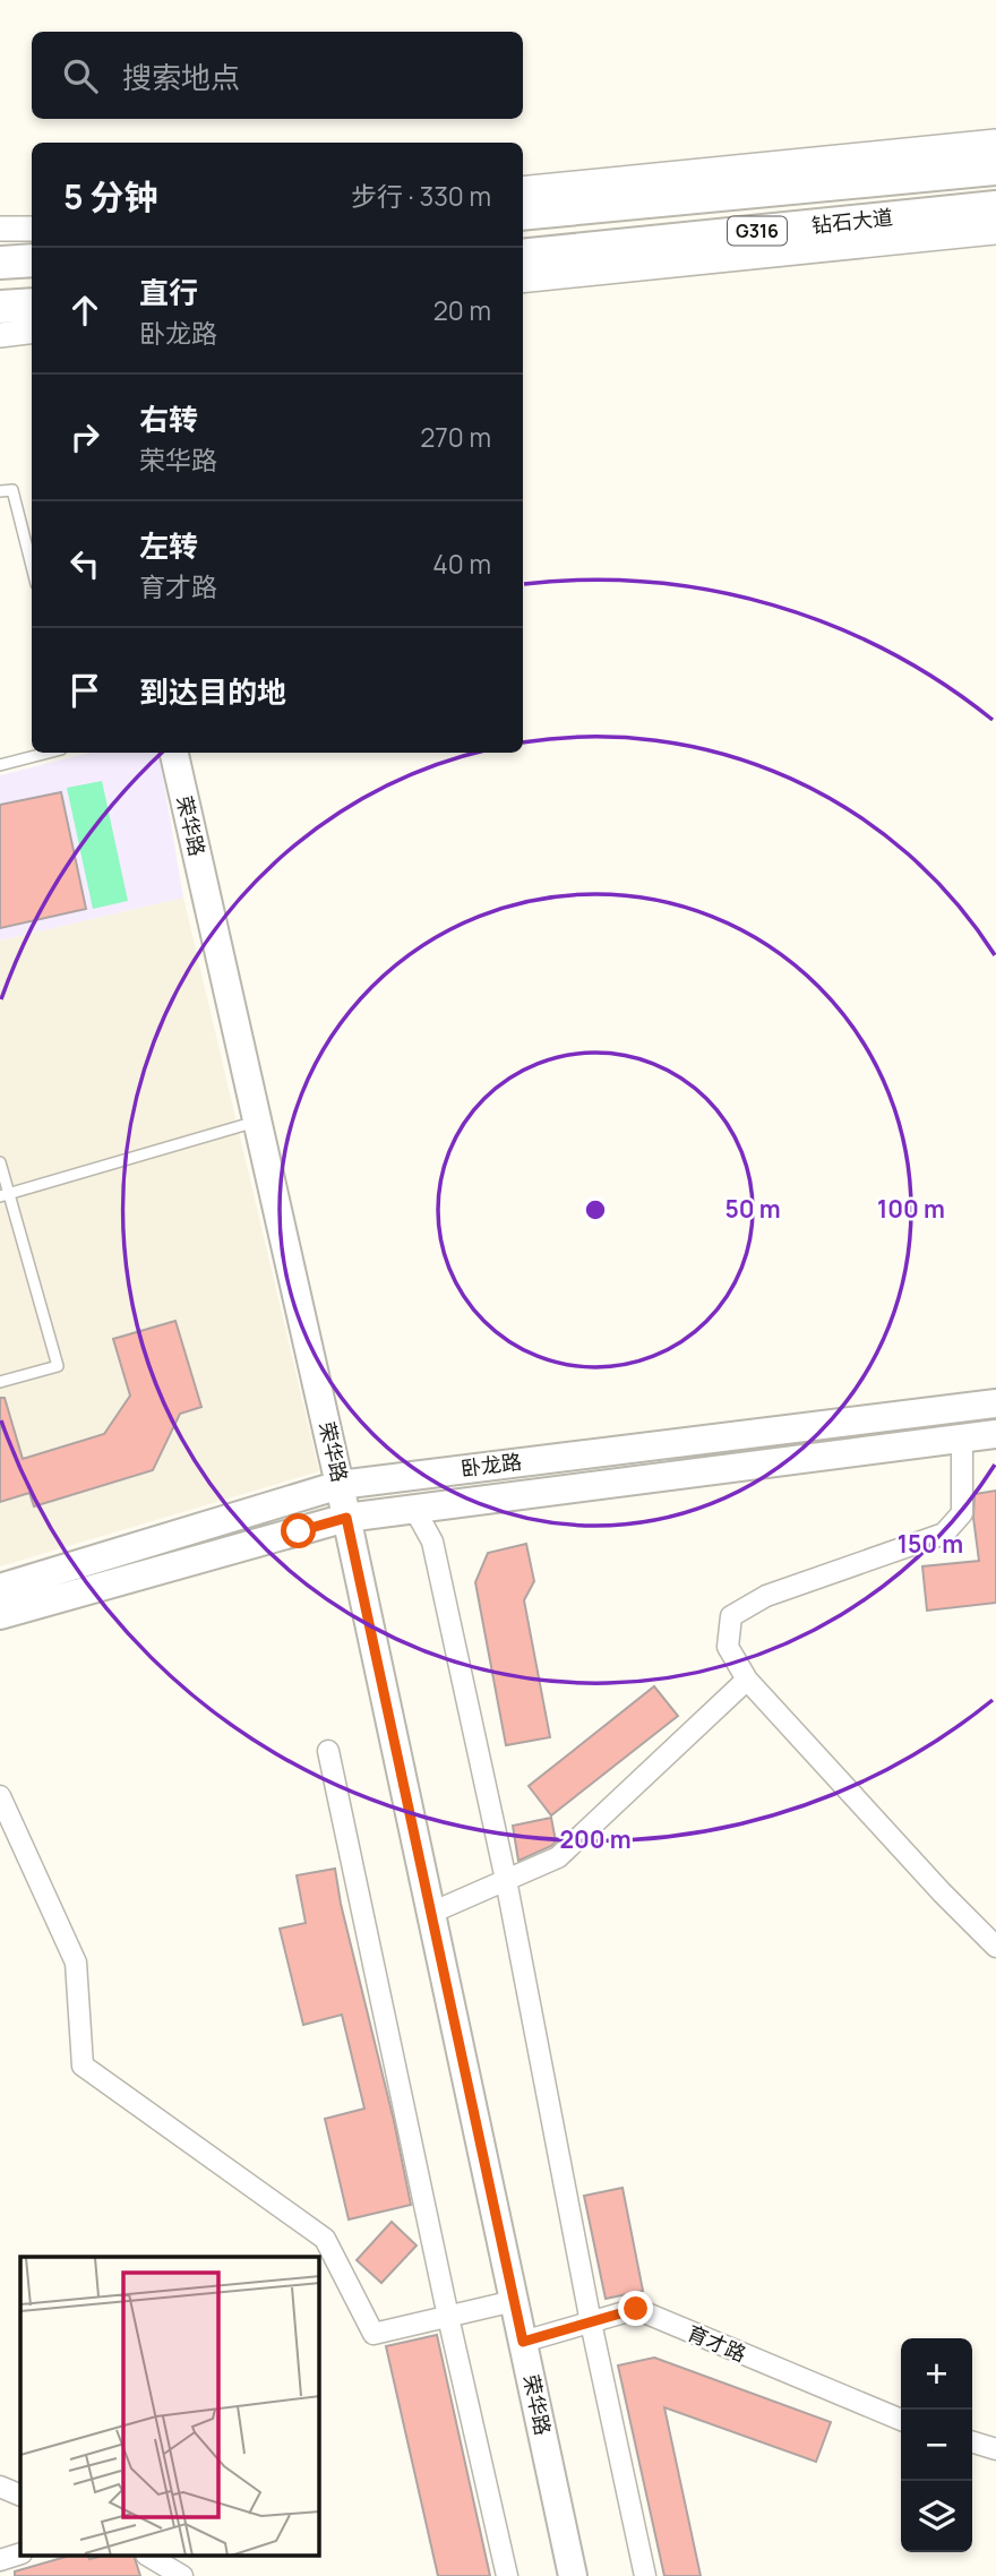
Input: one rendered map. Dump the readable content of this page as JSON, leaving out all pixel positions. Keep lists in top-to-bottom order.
{
  "streets": {
    "highway": ["钻石大道", "G316"],
    "main road": ["荣华路", "卧龙路"],
    "street": ["育才路"]
  },
  "crossings": [
    ["荣华路", "卧龙路"],
    ["荣华路", "育才路"]
  ],
  "page": {
    "search": "搜索地点",
    "heading": ["5 分钟", "步行 · 330 m"],
    "list": [
      ["直行", "卧龙路", "20 m"],
      ["右转", "荣华路", "270 m"],
      ["左转", "育才路", "40 m"],
      "到达目的地"
    ],
    "map_buttons": ["+", "−"]
  },
  "rings": [
    "50 m",
    "100 m",
    "150 m",
    "200 m"
  ]
}
